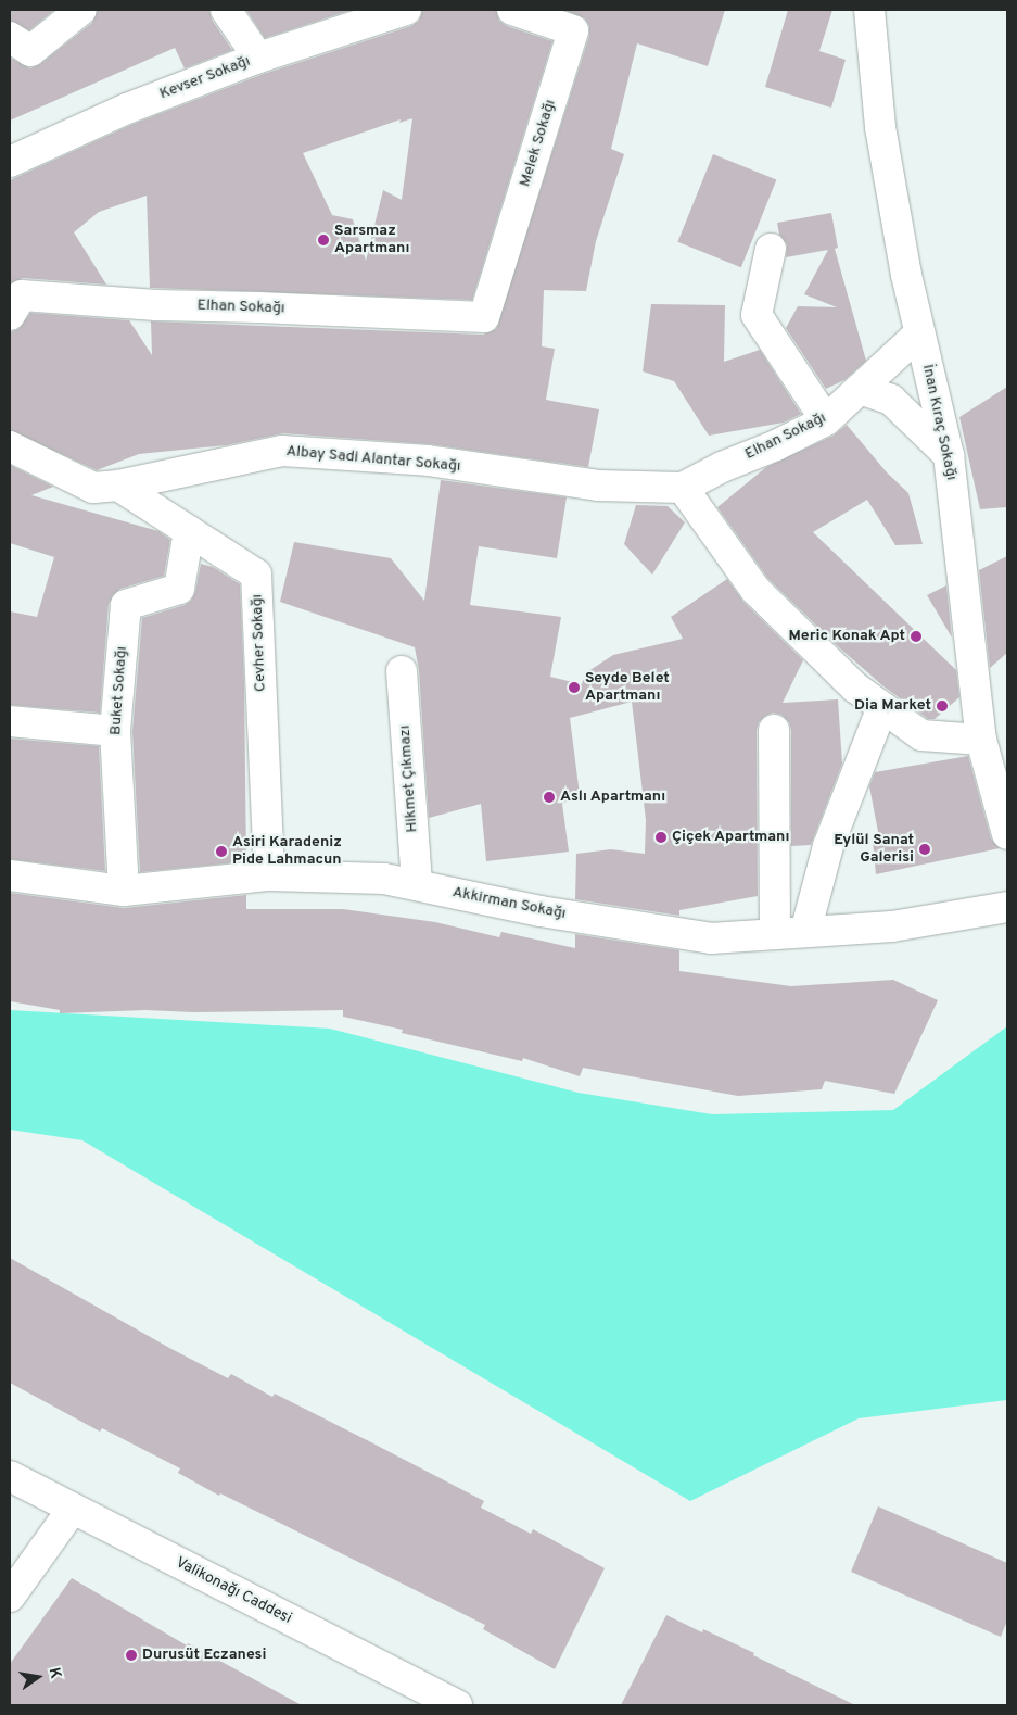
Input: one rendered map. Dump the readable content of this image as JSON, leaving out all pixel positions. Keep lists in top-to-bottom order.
{
  "streets": {
    "street": [
      "Kevser Sokağı",
      "Melek Sokağı",
      "Elhan Sokağı",
      "İnan Kıraç Sokağı",
      "Albay Sadi Alantar Sokağı",
      "Cevher Sokağı",
      "Buket Sokağı",
      "Hikmet Çıkmazı",
      "Akkirman Sokağı",
      "Valikonağı Caddesi"
    ]
  },
  "crossings": [
    ["Melek Sokağı", "Elhan Sokağı"],
    ["Elhan Sokağı", "İnan Kıraç Sokağı"],
    ["Elhan Sokağı", "Albay Sadi Alantar Sokağı"],
    ["Albay Sadi Alantar Sokağı", "Cevher Sokağı"],
    ["Cevher Sokağı", "Buket Sokağı"],
    ["Cevher Sokağı", "Akkirman Sokağı"],
    ["Buket Sokağı", "Akkirman Sokağı"],
    ["Hikmet Çıkmazı", "Akkirman Sokağı"]
  ],
  "places": [
    "Sarsmaz Apartmanı",
    "Meric Konak Apt",
    "Seyde Belet Apartmanı",
    "Dia Market",
    "Aslı Apartmanı",
    "Çiçek Apartmanı",
    "Eylül Sanat Galerisi",
    "Asiri Karadeniz Pide Lahmacun",
    "Durusüt Eczanesi"
  ],
  "north": "right"
}
